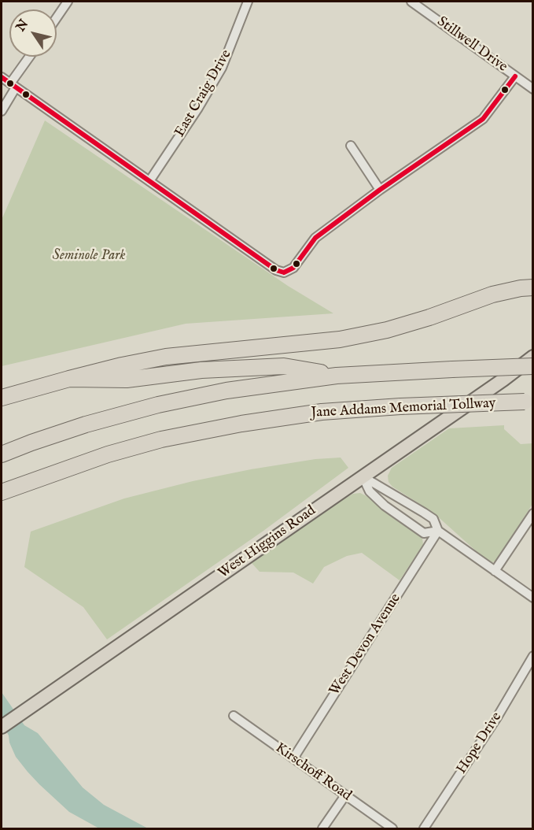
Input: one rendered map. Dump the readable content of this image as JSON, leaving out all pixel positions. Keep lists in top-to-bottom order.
{
  "streets": {
    "highway": ["Jane Addams Memorial Tollway"],
    "main road": ["West Higgins Road"],
    "street": [
      "Stillwell Drive",
      "East Craig Drive",
      "West Devon Avenue",
      "Hope Drive",
      "Kirschoff Road"
    ]
  },
  "crossings": [
    ["West Devon Avenue", "Kirschoff Road"]
  ],
  "parks": ["Seminole Park"],
  "north": "top left"
}
